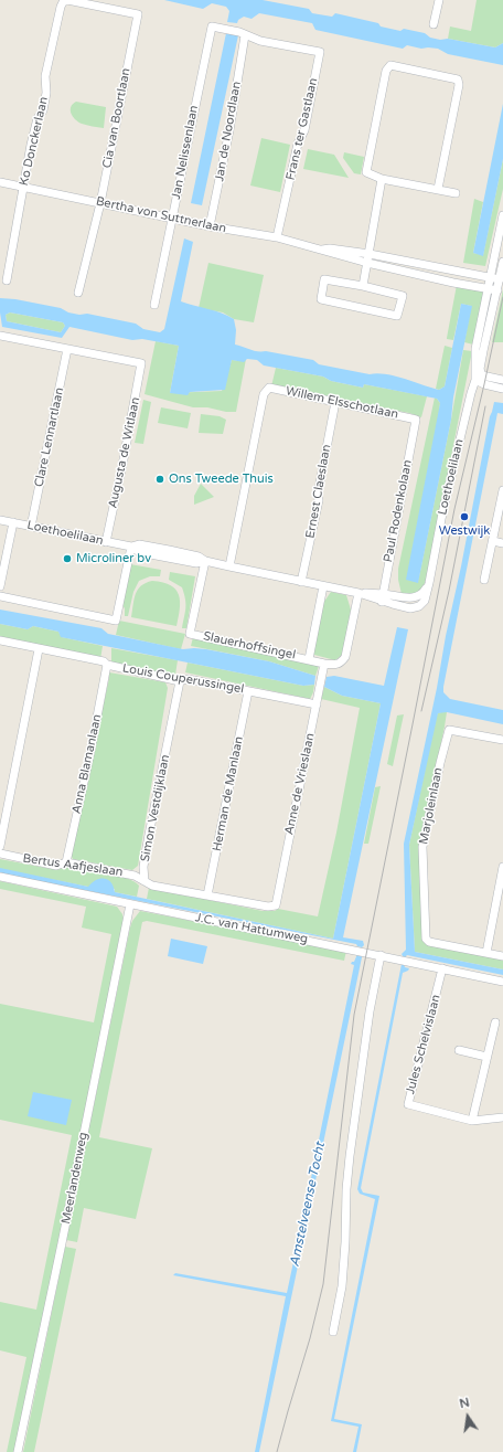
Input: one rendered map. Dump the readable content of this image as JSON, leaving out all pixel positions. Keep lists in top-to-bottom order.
{
  "streets": {
    "street": [
      "Cia van Boortlaan",
      "Frans ter Gastlaan",
      "Jan de Noordlaan",
      "Ko Donckerlaan",
      "Jan Nelissenlaan",
      "Bertha von Suttnerlaan",
      "Willem Elsschotlaan",
      "Clare Lennartlaan",
      "Augusta de Witlaan",
      "Loethoelilaan",
      "Ernest Claeslaan",
      "Paul Rodenkolaan",
      "Slauerhoffsingel",
      "Louis Couperussingel",
      "Anna Blamanlaan",
      "Anne de Vrieslaan",
      "Herman de Manlaan",
      "Marjoleinlaan",
      "Simon Vestdijklaan",
      "Bertus Aafjeslaan",
      "J.C. van Hattumweg",
      "Jules Schelvislaan",
      "Meerlandenweg"
    ]
  },
  "crossings": [
    ["Cia van Boortlaan", "Ko Donckerlaan"],
    ["Cia van Boortlaan", "Bertha von Suttnerlaan"],
    ["Frans ter Gastlaan", "Jan de Noordlaan"],
    ["Frans ter Gastlaan", "Jan Nelissenlaan"],
    ["Frans ter Gastlaan", "Bertha von Suttnerlaan"],
    ["Jan de Noordlaan", "Bertha von Suttnerlaan"],
    ["Ko Donckerlaan", "Bertha von Suttnerlaan"],
    ["Jan Nelissenlaan", "Bertha von Suttnerlaan"],
    ["Willem Elsschotlaan", "Loethoelilaan"],
    ["Willem Elsschotlaan", "Ernest Claeslaan"],
    ["Willem Elsschotlaan", "Paul Rodenkolaan"],
    ["Clare Lennartlaan", "Augusta de Witlaan"],
    ["Clare Lennartlaan", "Loethoelilaan"],
    ["Augusta de Witlaan", "Loethoelilaan"],
    ["Loethoelilaan", "Ernest Claeslaan"],
    ["Loethoelilaan", "Paul Rodenkolaan"],
    ["Loethoelilaan", "Slauerhoffsingel"],
    ["Slauerhoffsingel", "Anne de Vrieslaan"],
    ["Louis Couperussingel", "Anna Blamanlaan"],
    ["Louis Couperussingel", "Anne de Vrieslaan"],
    ["Louis Couperussingel", "Herman de Manlaan"],
    ["Louis Couperussingel", "Simon Vestdijklaan"],
    ["Anna Blamanlaan", "Bertus Aafjeslaan"],
    ["Anne de Vrieslaan", "Herman de Manlaan"],
    ["Simon Vestdijklaan", "Bertus Aafjeslaan"],
    ["J.C. van Hattumweg", "Jules Schelvislaan"],
    ["J.C. van Hattumweg", "Meerlandenweg"]
  ],
  "water": ["Amstelveense Tocht"],
  "places": ["Ons Tweede Thuis", "Westwijk", "Microliner bv"],
  "north": "top"
}
